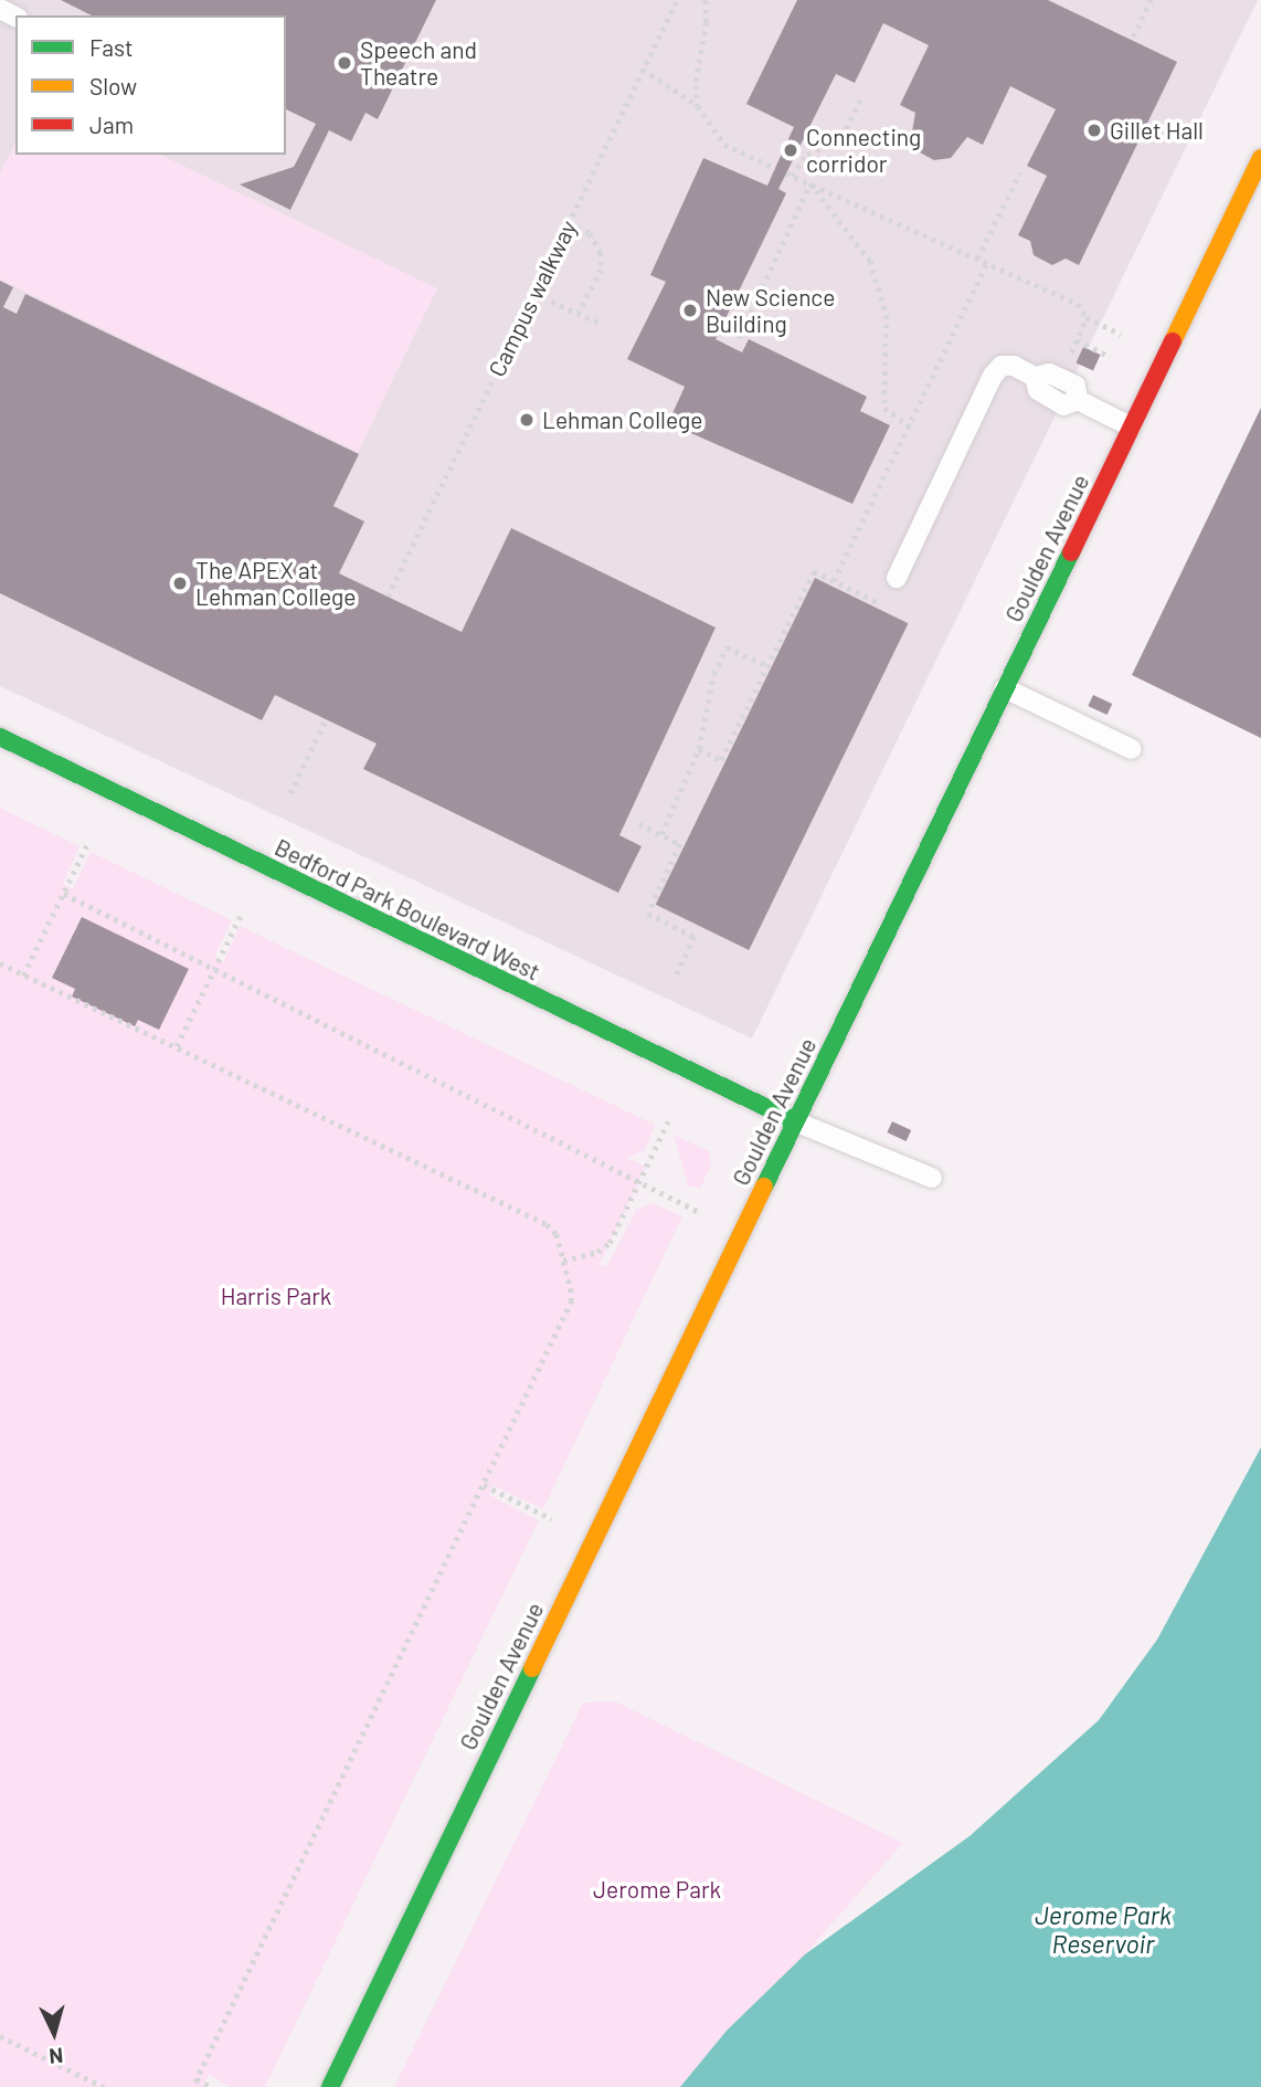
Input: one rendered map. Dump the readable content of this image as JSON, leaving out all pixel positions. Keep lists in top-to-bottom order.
{
  "streets": {
    "street": ["Goulden Avenue", "Bedford Park Boulevard West"],
    "path": ["Campus walkway"]
  },
  "crossings": [
    ["Goulden Avenue", "Bedford Park Boulevard West"]
  ],
  "water": ["Jerome Park Reservoir"],
  "parks": ["Harris Park", "Jerome Park"],
  "places": [
    "Speech and Theatre",
    "Gillet Hall",
    "Connecting corridor",
    "New Science Building",
    "Lehman College",
    "The APEX at Lehman College"
  ],
  "legend": ["Fast", "Slow", "Jam"],
  "north": "bottom"
}
